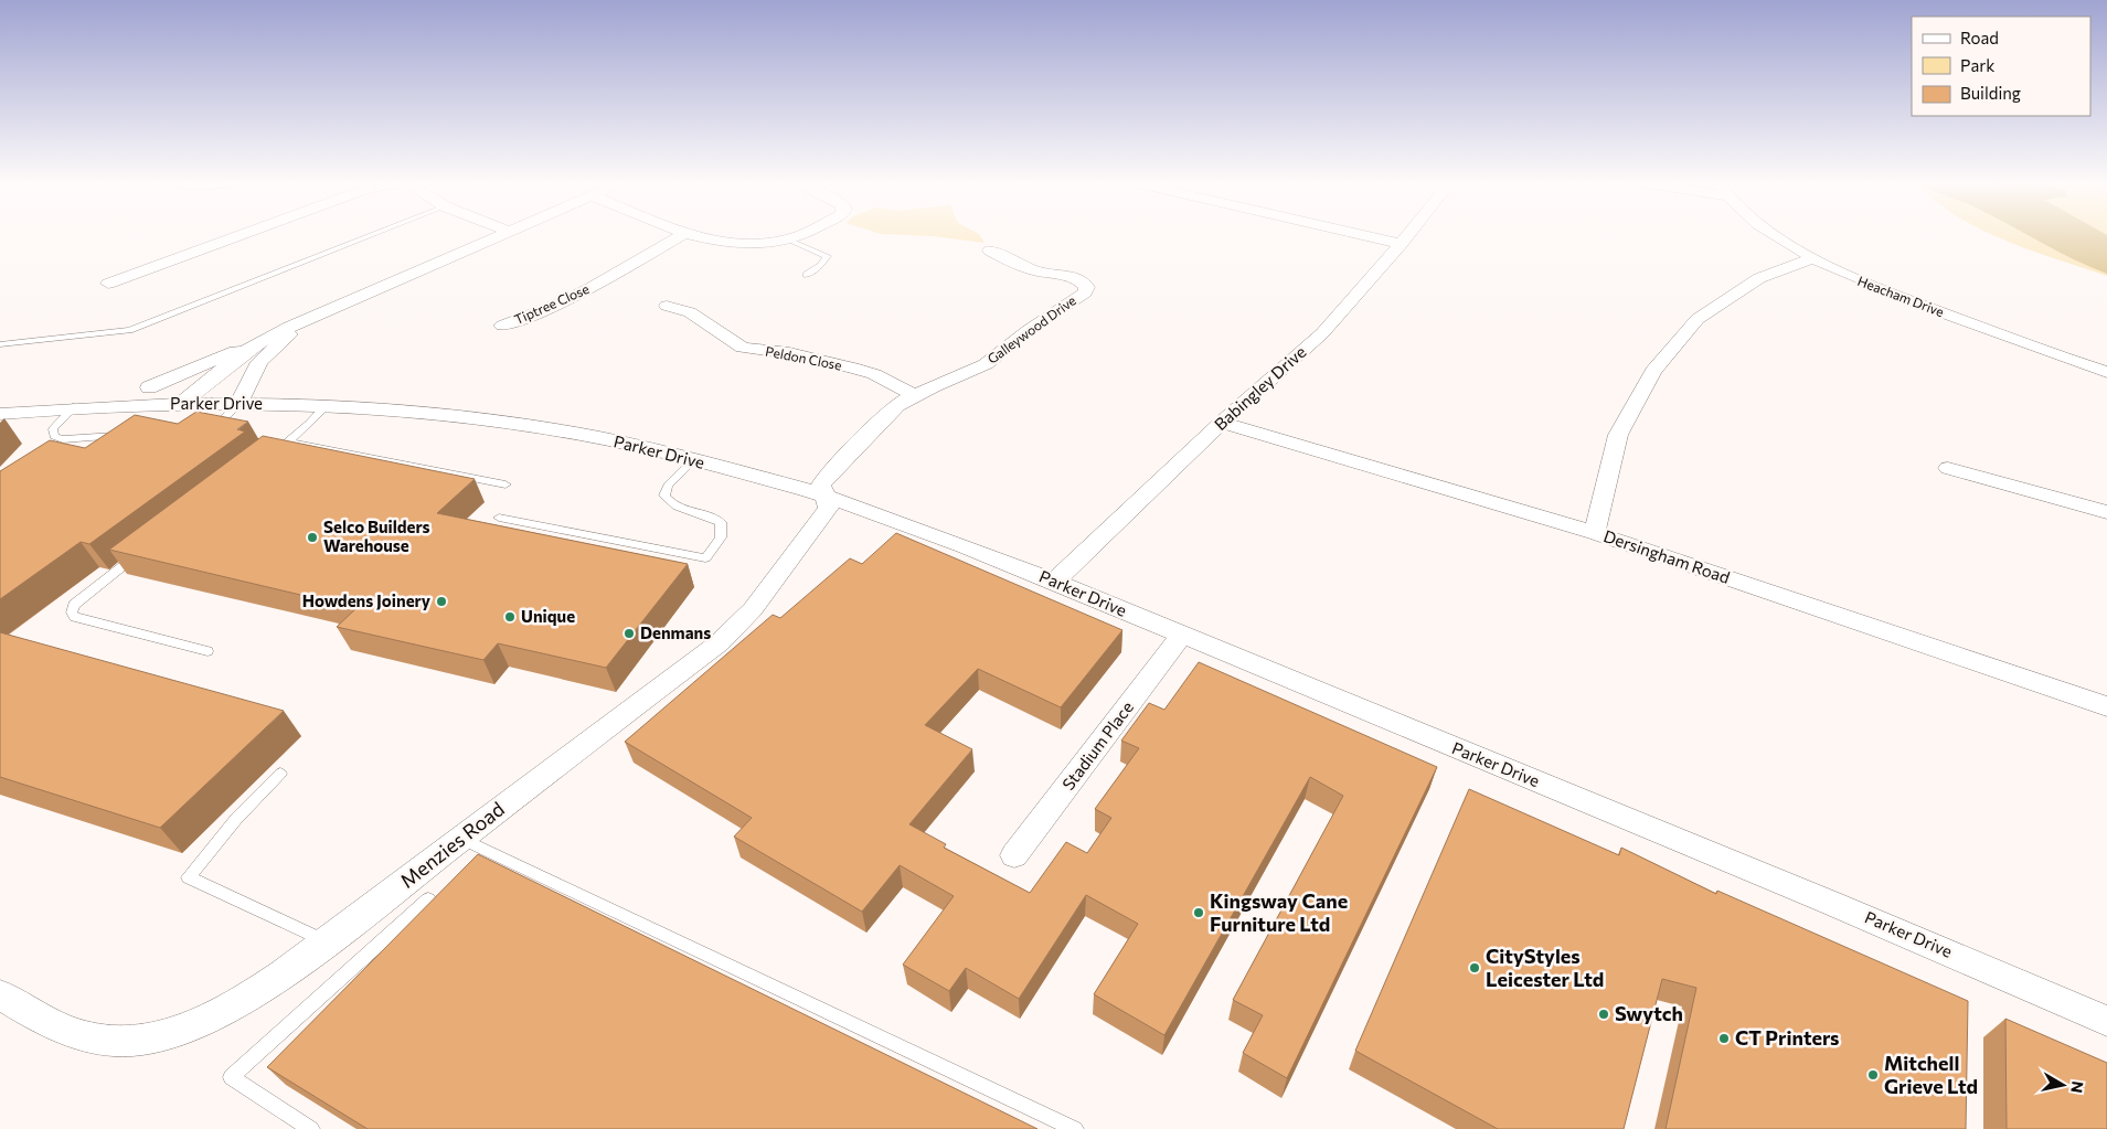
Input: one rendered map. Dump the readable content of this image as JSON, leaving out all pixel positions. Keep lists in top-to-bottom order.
{
  "streets": {
    "street": [
      "Heacham Drive",
      "Tiptree Close",
      "Galleywood Drive",
      "Peldon Close",
      "Babingley Drive",
      "Parker Drive",
      "Dersingham Road",
      "Stadium Place",
      "Menzies Road"
    ]
  },
  "crossings": [
    ["Galleywood Drive", "Peldon Close"],
    ["Galleywood Drive", "Parker Drive"],
    ["Galleywood Drive", "Menzies Road"],
    ["Babingley Drive", "Parker Drive"],
    ["Babingley Drive", "Dersingham Road"],
    ["Parker Drive", "Stadium Place"],
    ["Parker Drive", "Menzies Road"]
  ],
  "places": [
    "Selco Builders Warehouse",
    "Howdens Joinery",
    "Unique",
    "Denmans",
    "Kingsway Cane Furniture Ltd",
    "CityStyles Leicester Ltd",
    "Swytch",
    "CT Printers",
    "Mitchell Grieve Ltd"
  ],
  "legend": ["Road", "Park", "Building"],
  "north": "right"
}
